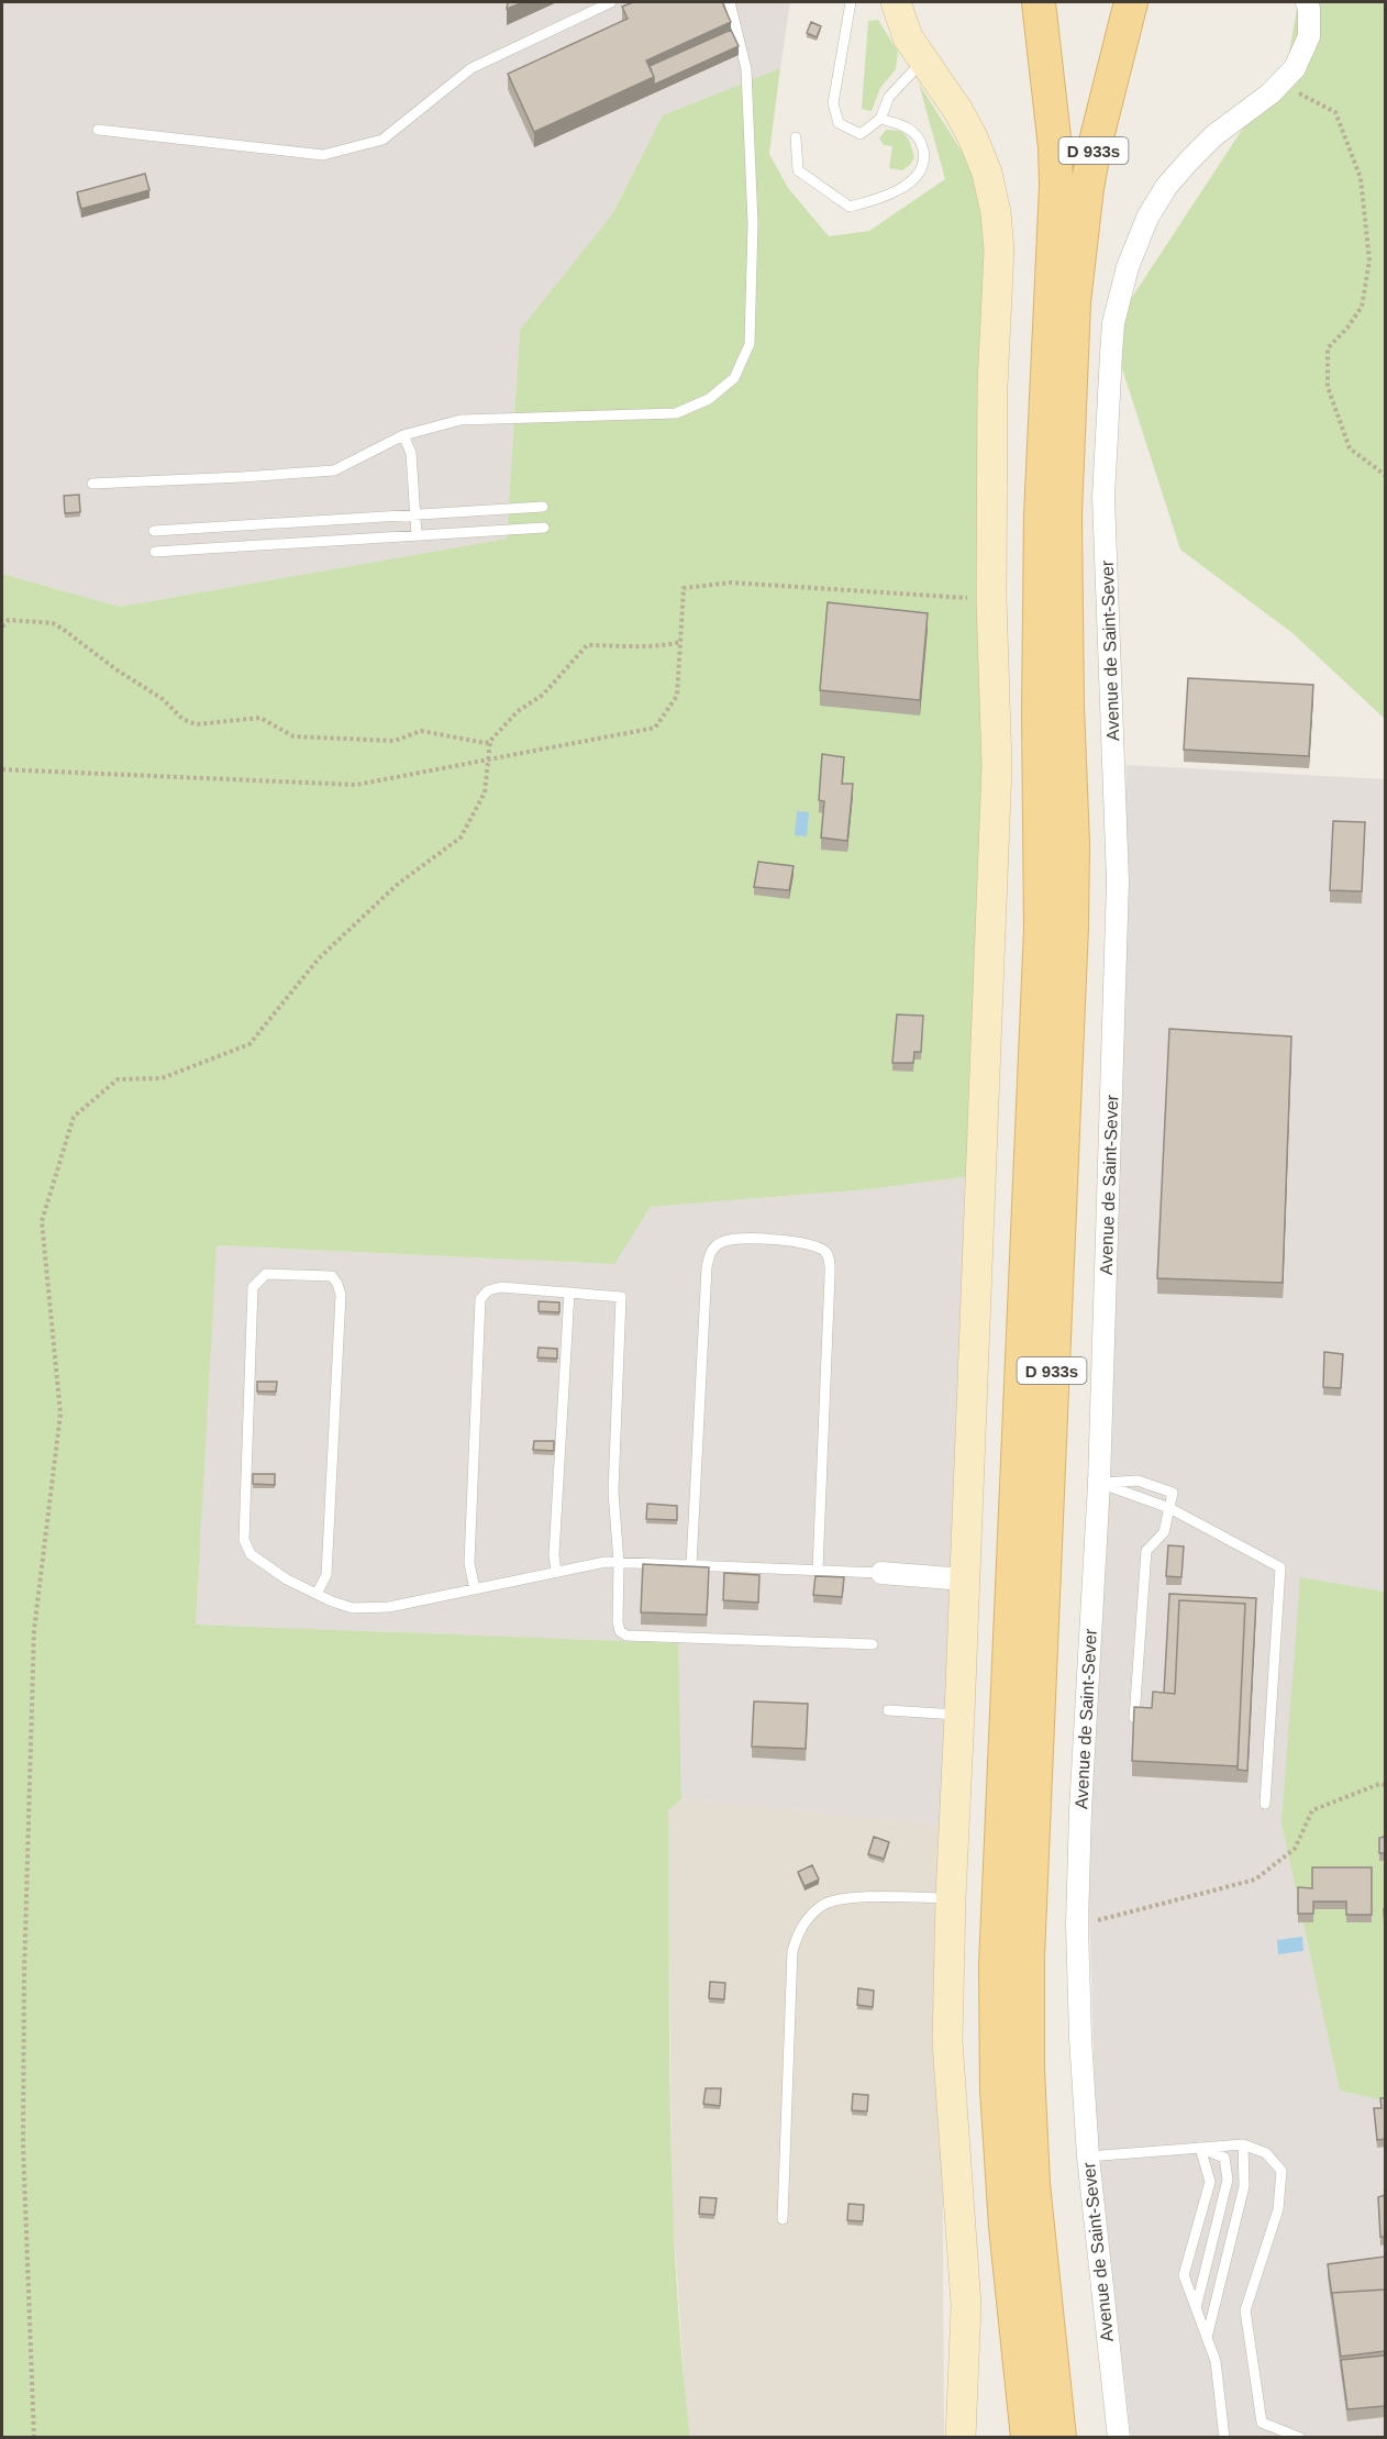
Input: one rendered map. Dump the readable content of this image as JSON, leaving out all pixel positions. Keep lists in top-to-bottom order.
{
  "streets": {
    "main road": ["D 933s"],
    "street": ["Avenue de Saint-Sever"]
  }
}
